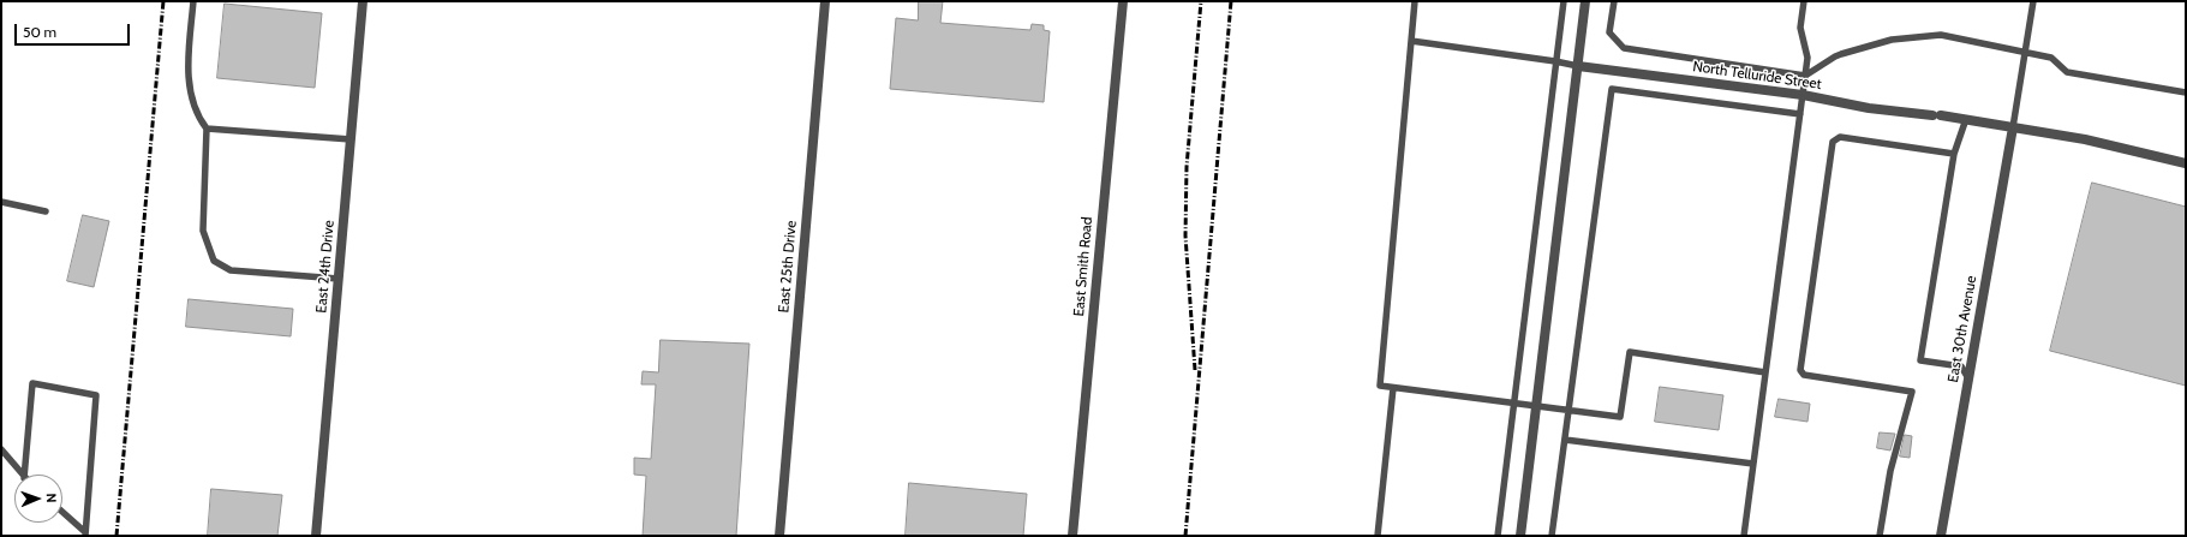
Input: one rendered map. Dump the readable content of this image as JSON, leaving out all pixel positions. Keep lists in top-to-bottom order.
{
  "streets": {
    "street": [
      "North Telluride Street",
      "East 24th Drive",
      "East 25th Drive",
      "East Smith Road",
      "East 30th Avenue"
    ]
  },
  "crossings": [
    ["North Telluride Street", "East 30th Avenue"]
  ],
  "scale_bar": "50 m",
  "north": "right"
}
